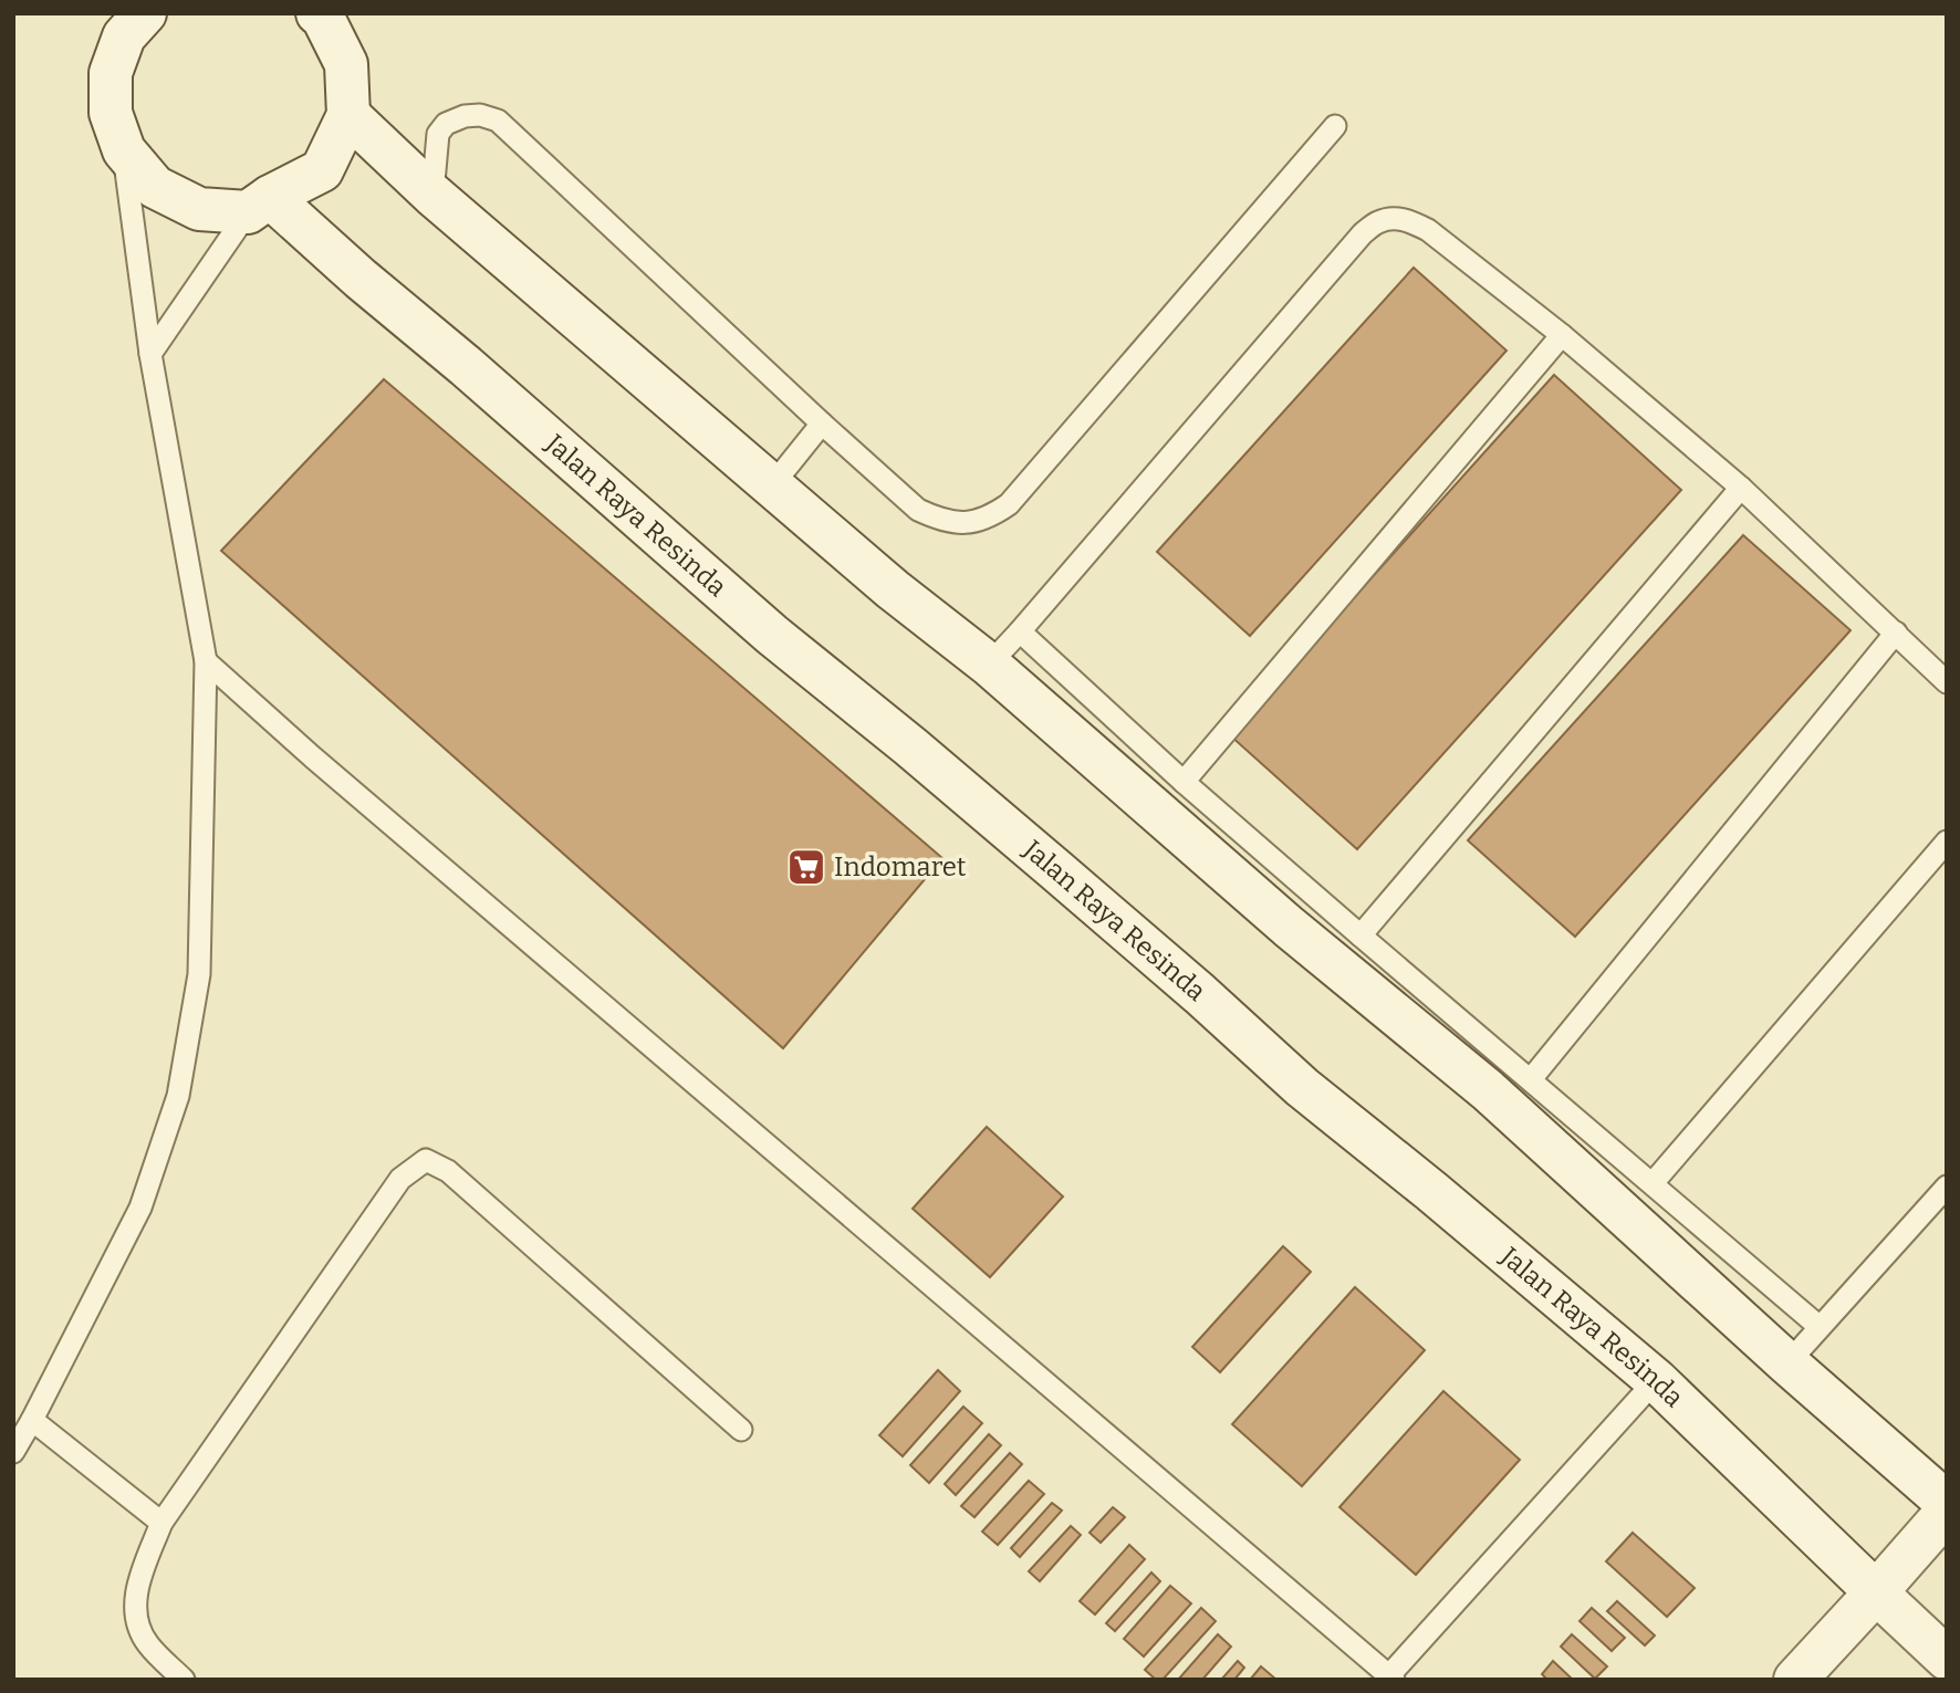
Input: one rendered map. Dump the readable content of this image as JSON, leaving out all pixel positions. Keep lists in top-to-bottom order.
{
  "streets": {
    "street": ["Jalan Raya Resinda"]
  },
  "places": {
    "supermarket": ["Indomaret"]
  }
}
